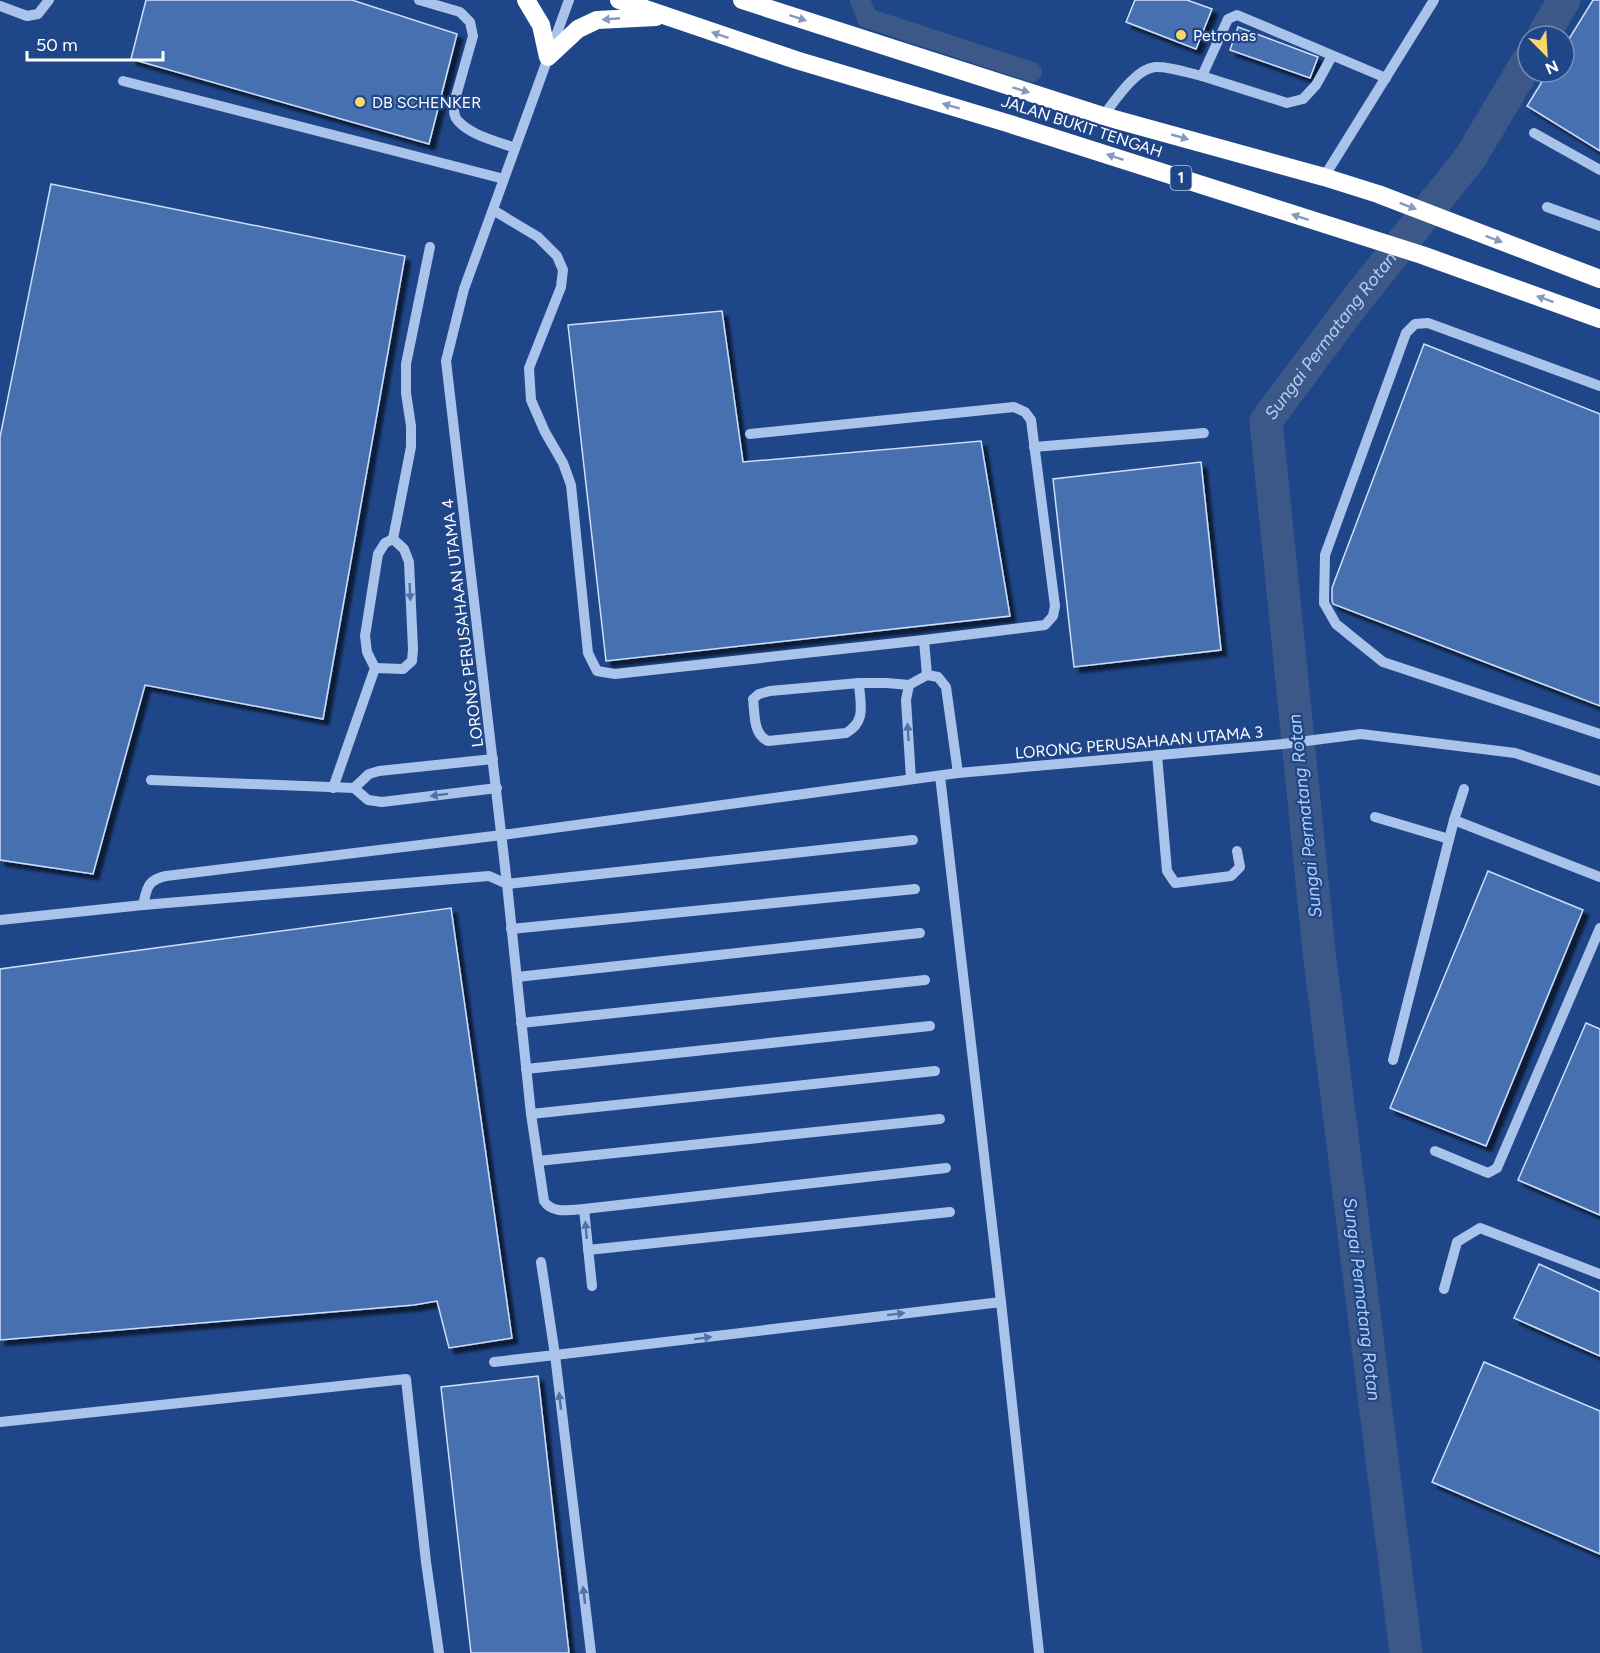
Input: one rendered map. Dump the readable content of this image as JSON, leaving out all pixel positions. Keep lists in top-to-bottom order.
{
  "streets": {
    "highway": ["JALAN BUKIT TENGAH", "1"],
    "street": ["LORONG PERUSAHAAN UTAMA 4", "LORONG PERUSAHAAN UTAMA 3"]
  },
  "water": ["Sungai Permatang Rotan"],
  "places": ["Petronas", "DB SCHENKER"],
  "scale_bar": "50 m",
  "north": "bottom right"
}
